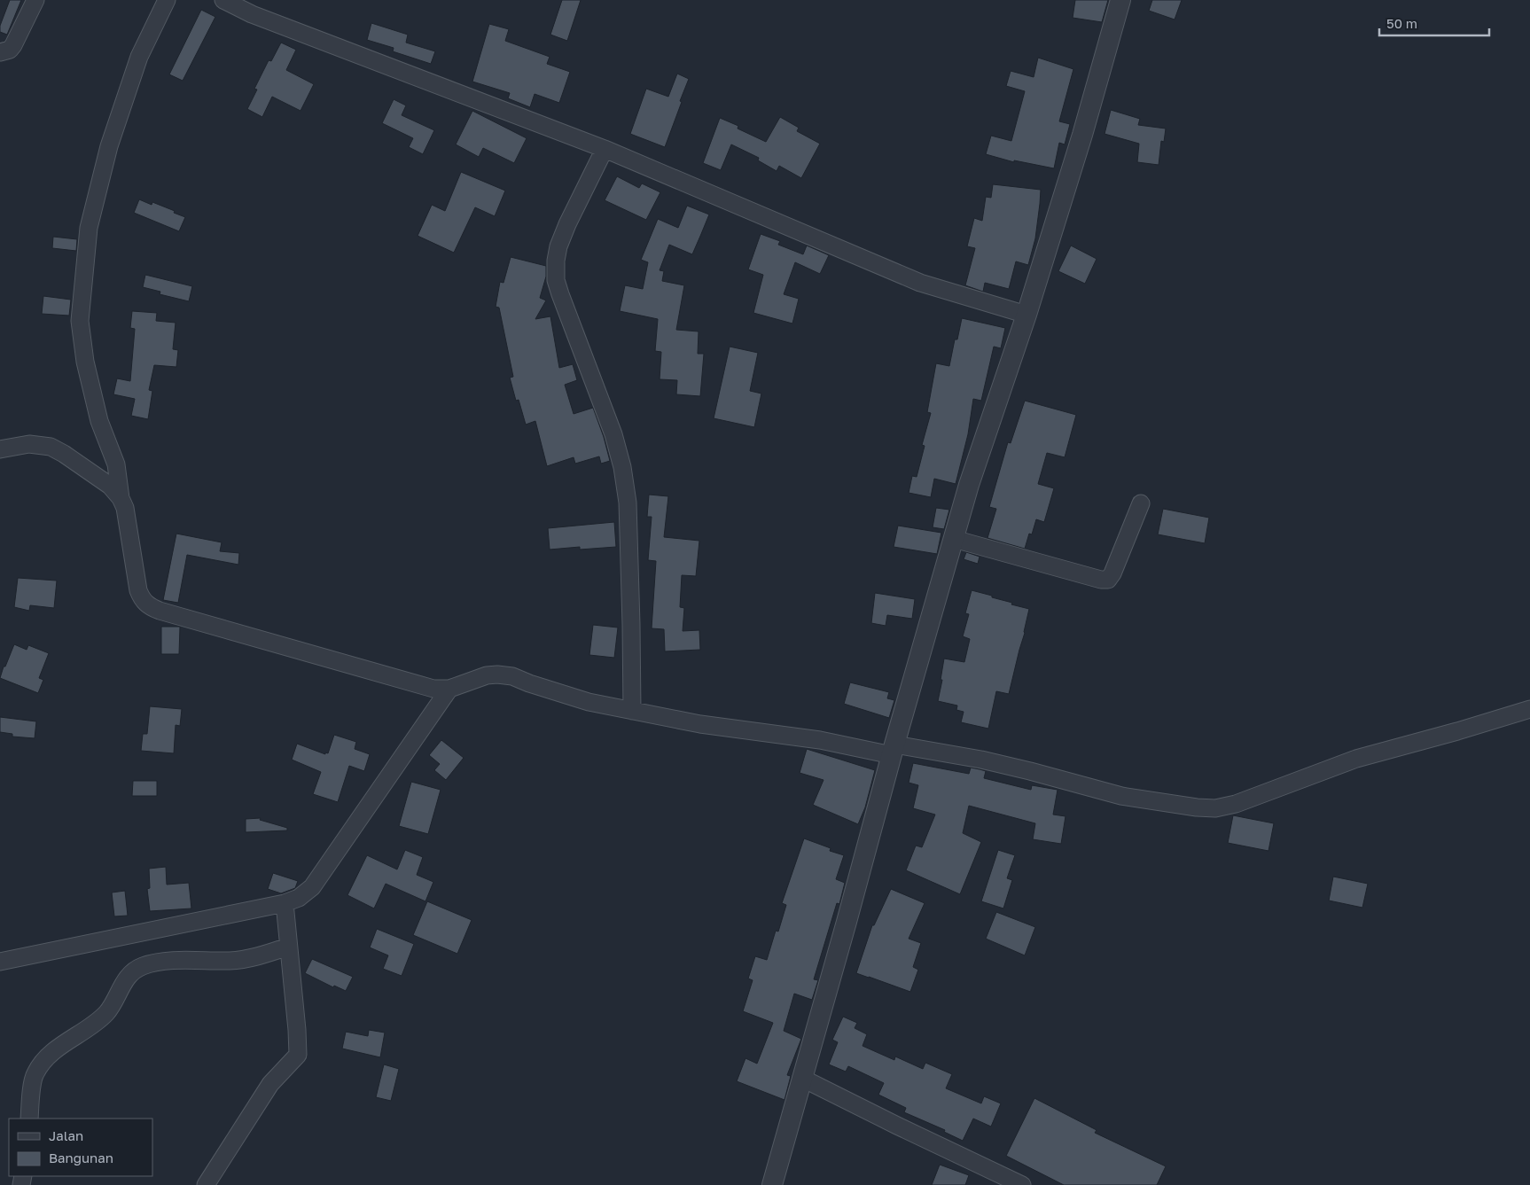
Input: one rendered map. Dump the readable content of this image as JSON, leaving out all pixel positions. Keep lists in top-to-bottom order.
{
  "legend": ["Jalan", "Bangunan"],
  "scale_bar": "50 m"
}
